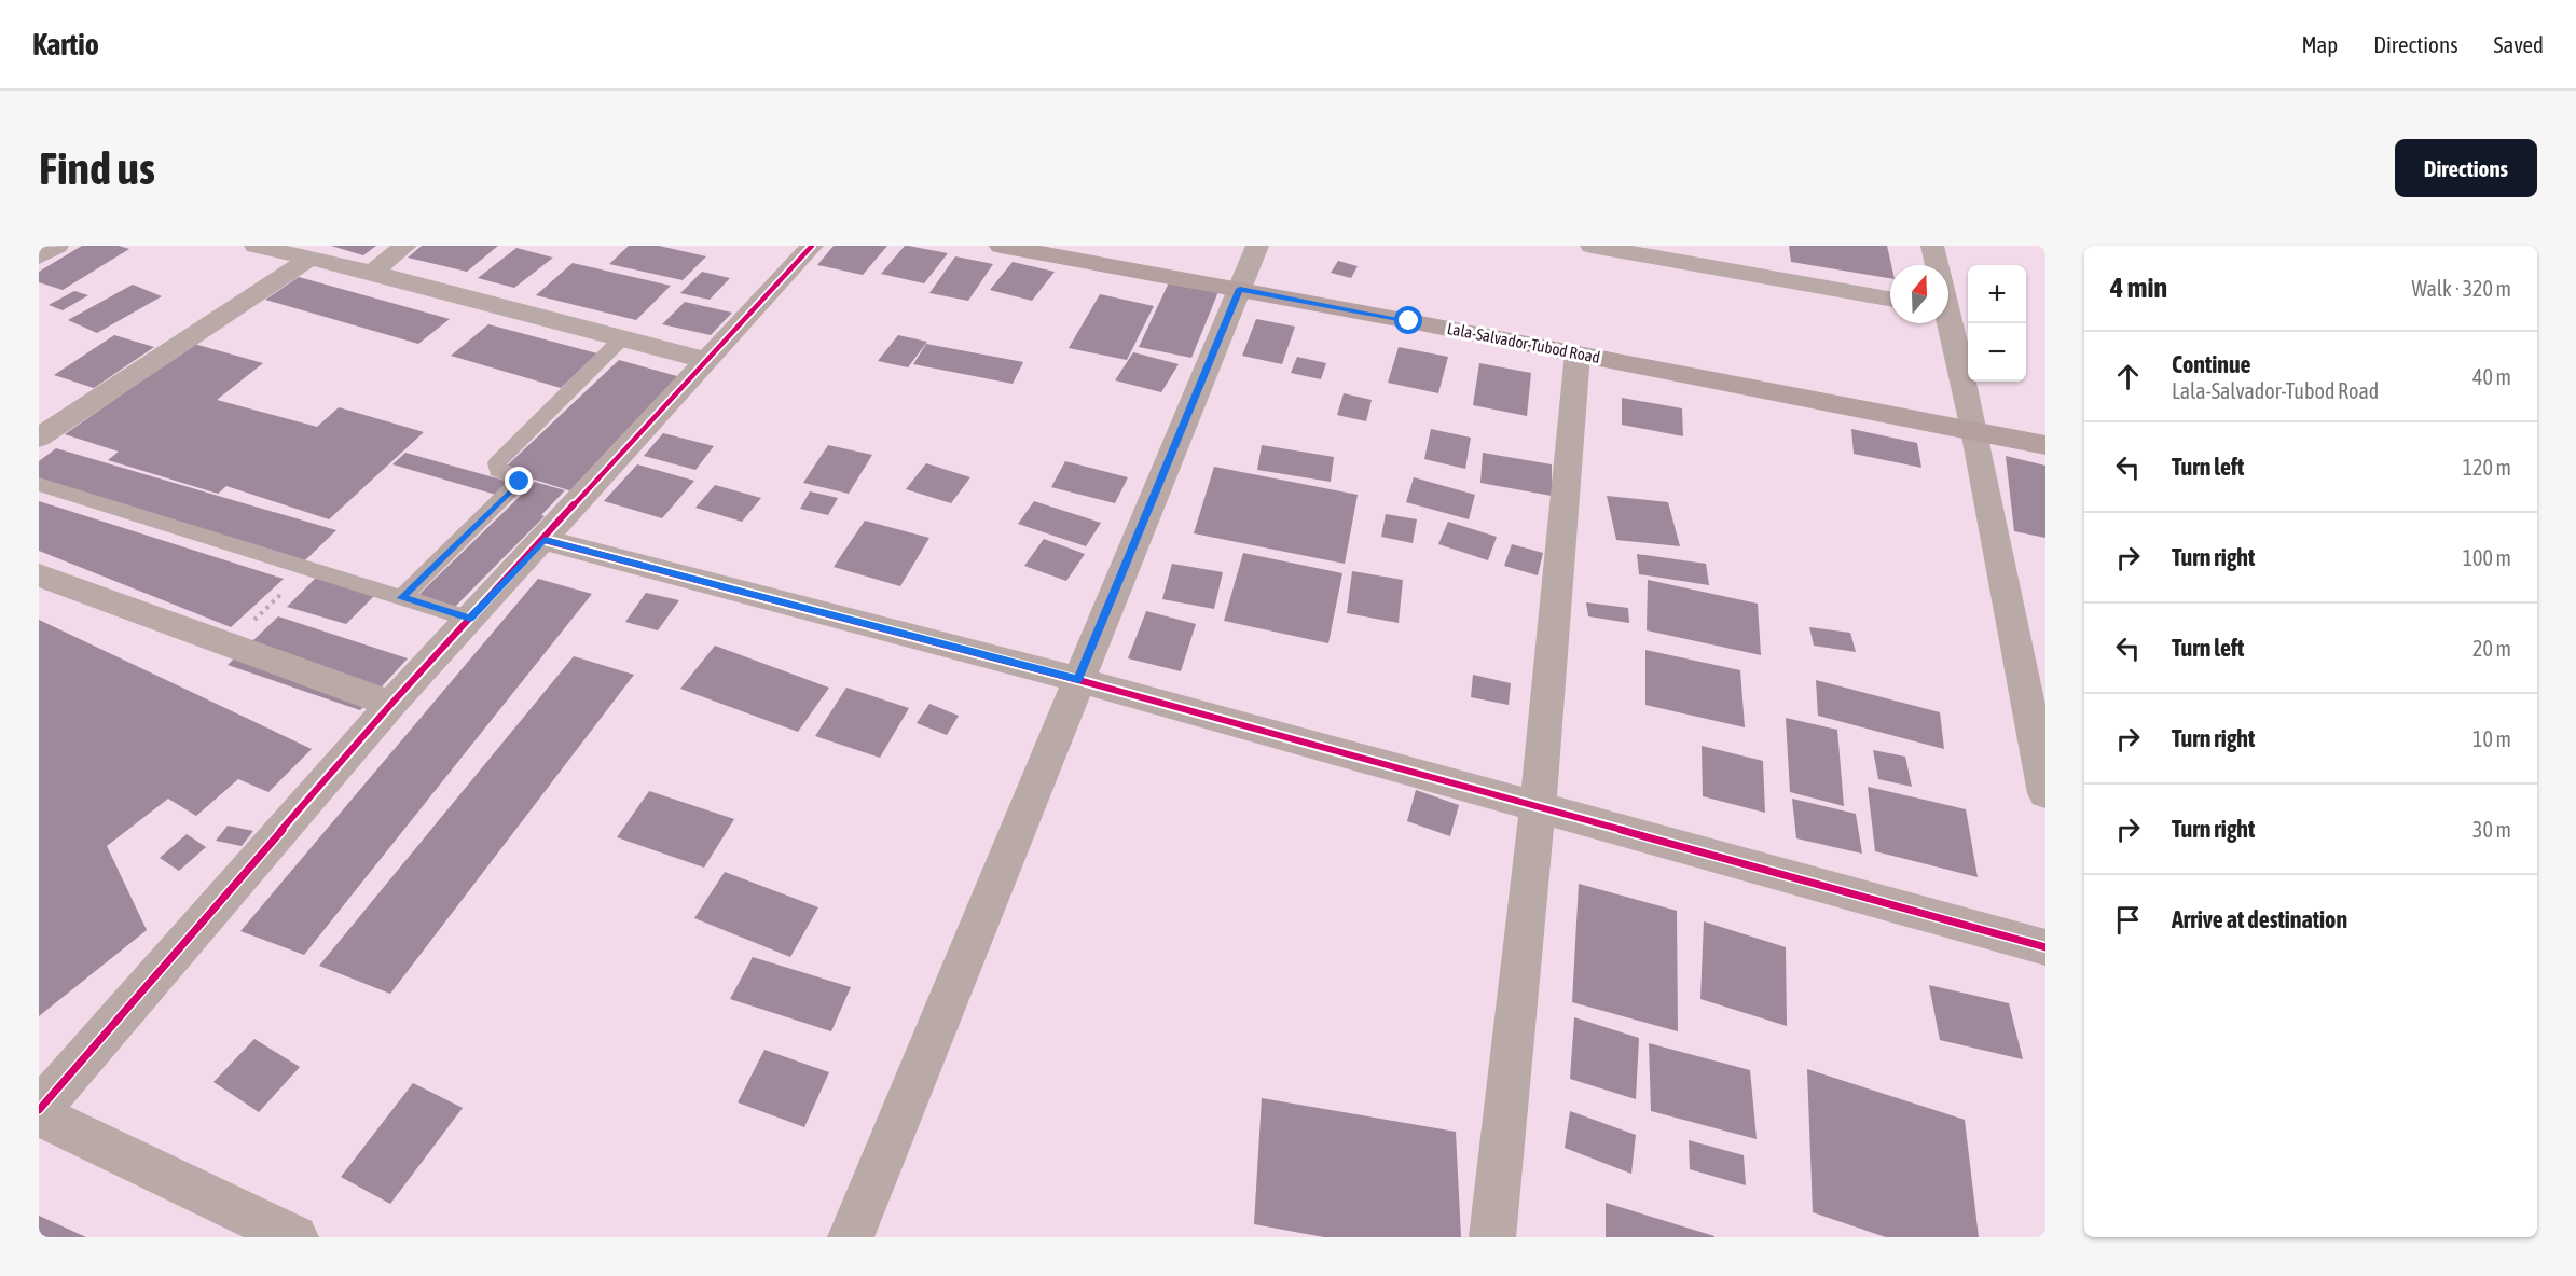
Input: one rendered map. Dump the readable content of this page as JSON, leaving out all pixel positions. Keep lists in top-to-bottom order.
{
  "streets": {
    "main road": ["Lala-Salvador-Tubod Road"]
  },
  "north": "top",
  "page": {
    "header": "Kartio",
    "nav": ["Map", "Directions", "Saved"],
    "buttons": "Directions",
    "title": "Find us",
    "heading": ["4 min", "Walk · 320 m"],
    "map_buttons": ["+", "−"],
    "list": [
      ["Continue", "Lala-Salvador-Tubod Road", "40 m"],
      ["Turn left", "120 m"],
      ["Turn right", "100 m"],
      ["Turn left", "20 m"],
      ["Turn right", "10 m"],
      ["Turn right", "30 m"],
      "Arrive at destination"
    ]
  }
}
